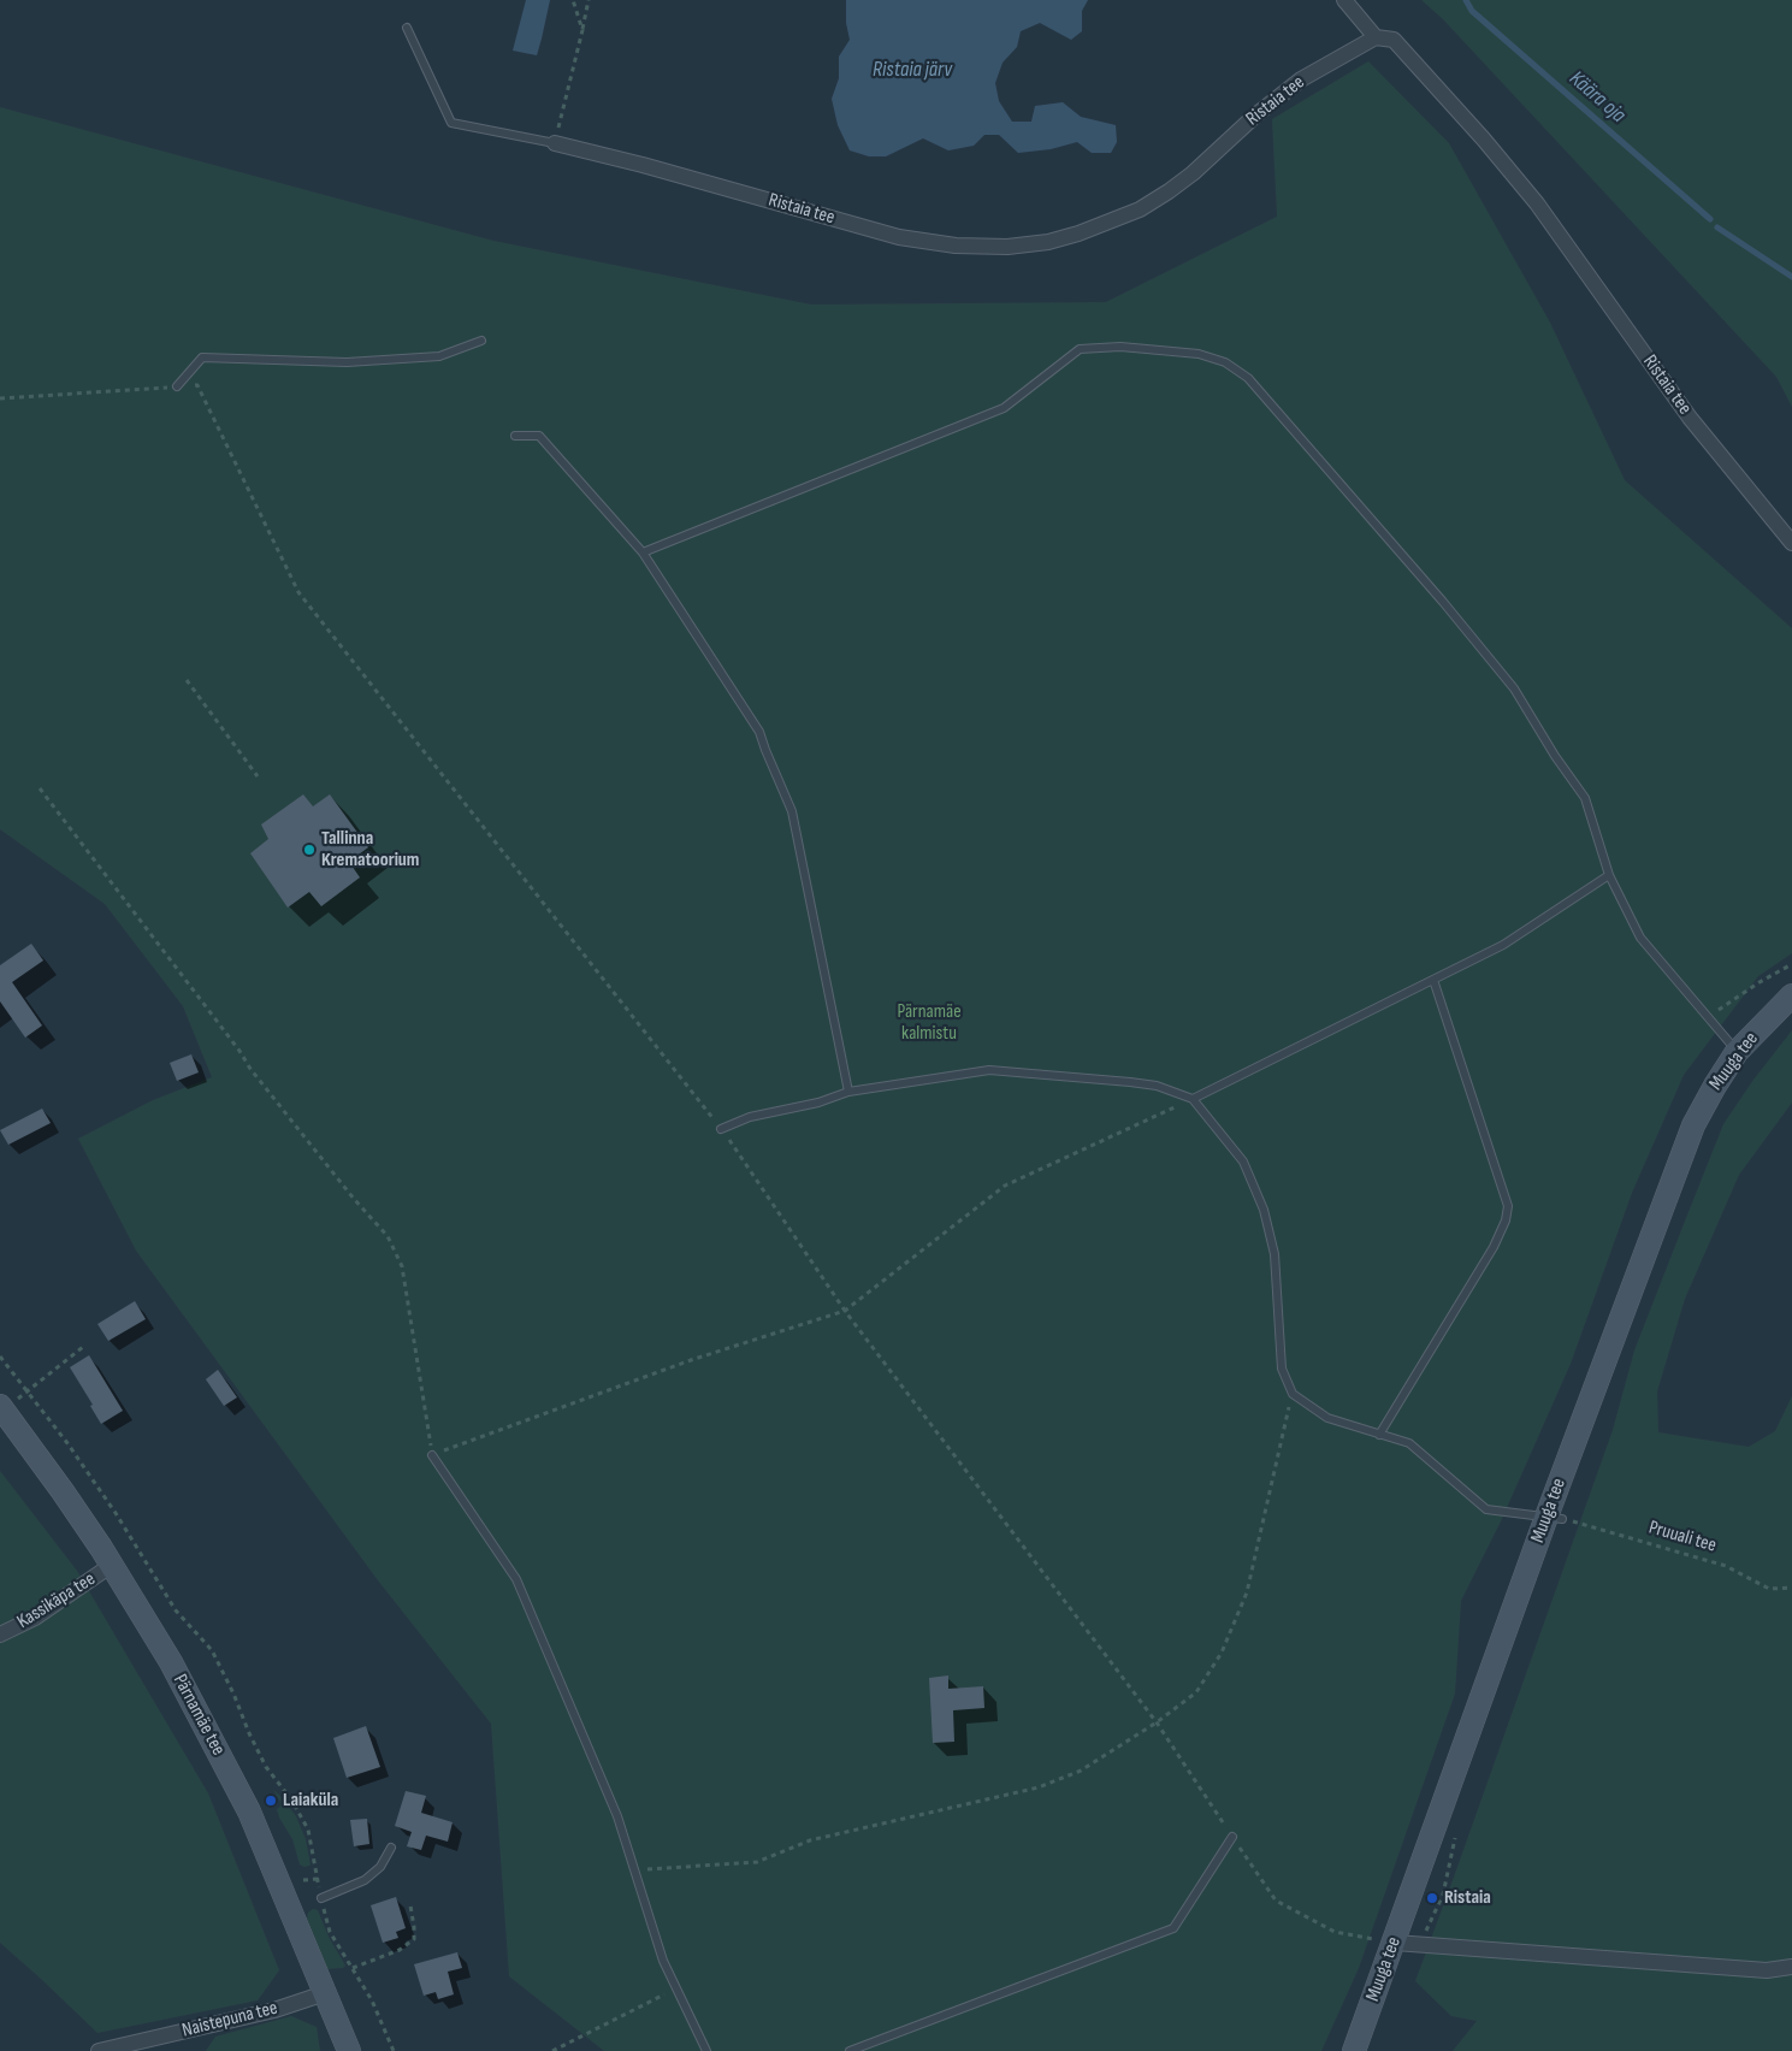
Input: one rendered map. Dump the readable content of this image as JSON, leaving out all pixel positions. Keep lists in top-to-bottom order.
{
  "streets": {
    "main road": ["Muuga tee", "Pärnamäe tee"],
    "street": ["Ristaia tee", "Kassikäpa tee", "Naistepuna tee"],
    "path": ["Pruuali tee"]
  },
  "crossings": [
    ["Muuga tee", "Pruuali tee"],
    ["Kassikäpa tee", "Pärnamäe tee"],
    ["Pärnamäe tee", "Naistepuna tee"]
  ],
  "water": ["Ristaia järv", "Käära oja"],
  "parks": ["Pärnamäe kalmistu"],
  "places": ["Tallinna Krematoorium", "Laiaküla", "Ristaia"]
}
